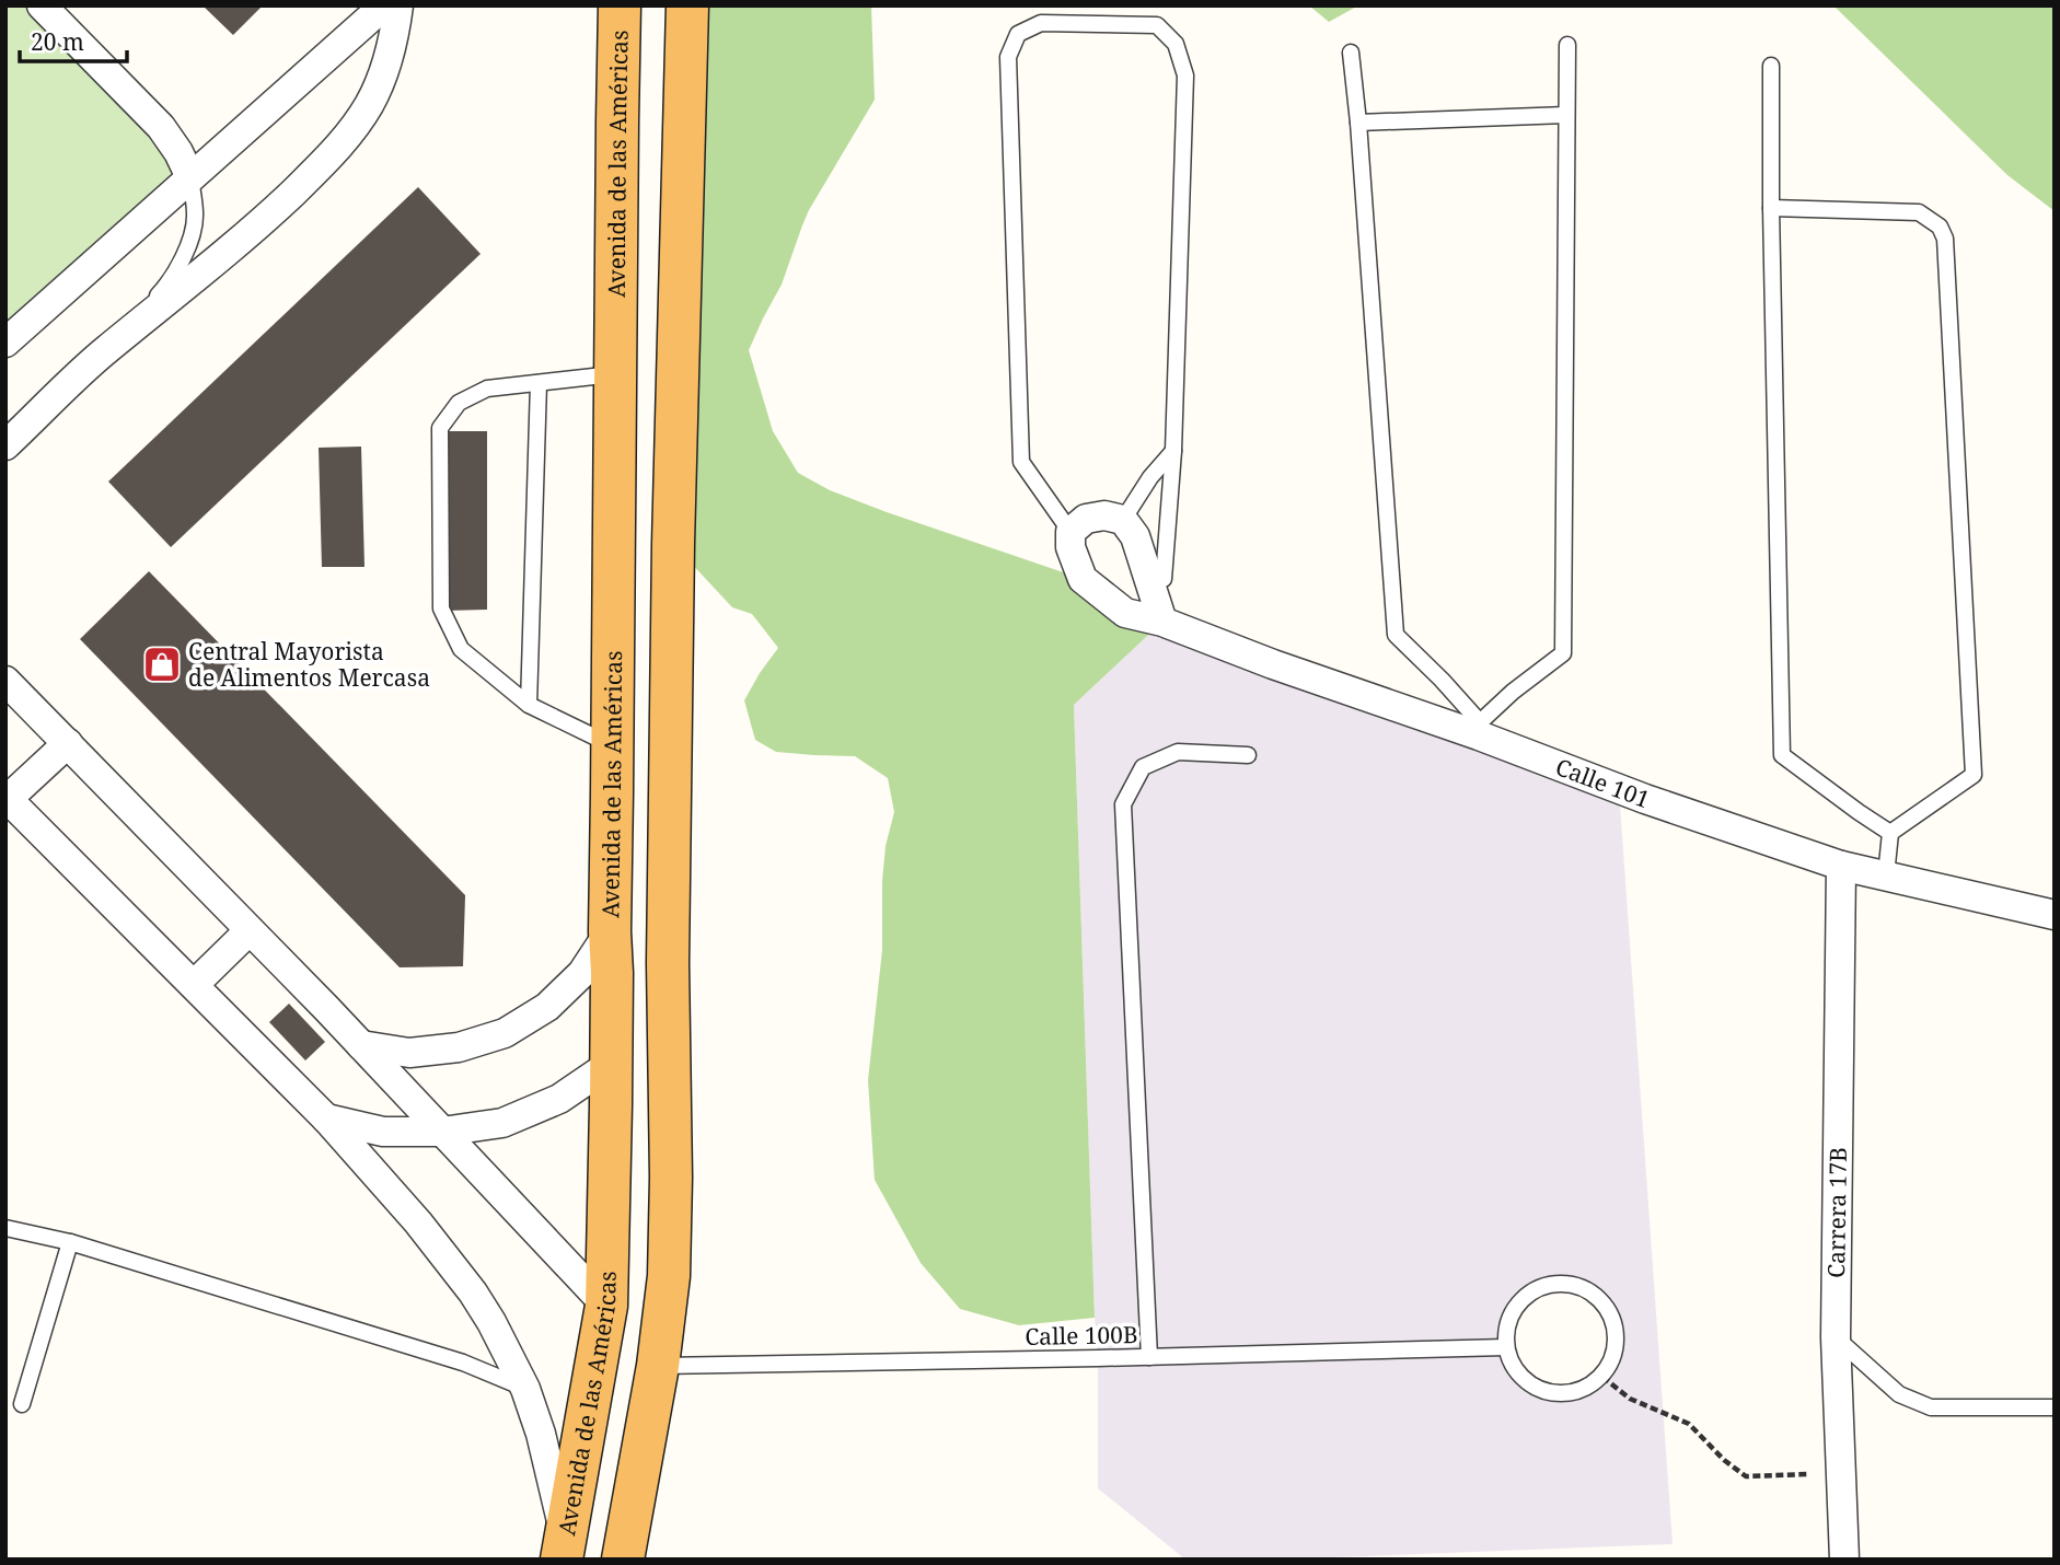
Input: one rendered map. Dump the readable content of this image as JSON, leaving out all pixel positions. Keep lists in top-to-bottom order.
{
  "streets": {
    "highway": ["Avenida de las Américas"],
    "street": ["Calle 101", "Carrera 17B"],
    "lane": ["Calle 100B"]
  },
  "crossings": [
    ["Calle 101", "Carrera 17B"]
  ],
  "places": {
    "shop": ["Central Mayorista de Alimentos Mercasa"]
  },
  "scale_bar": "20 m"
}
